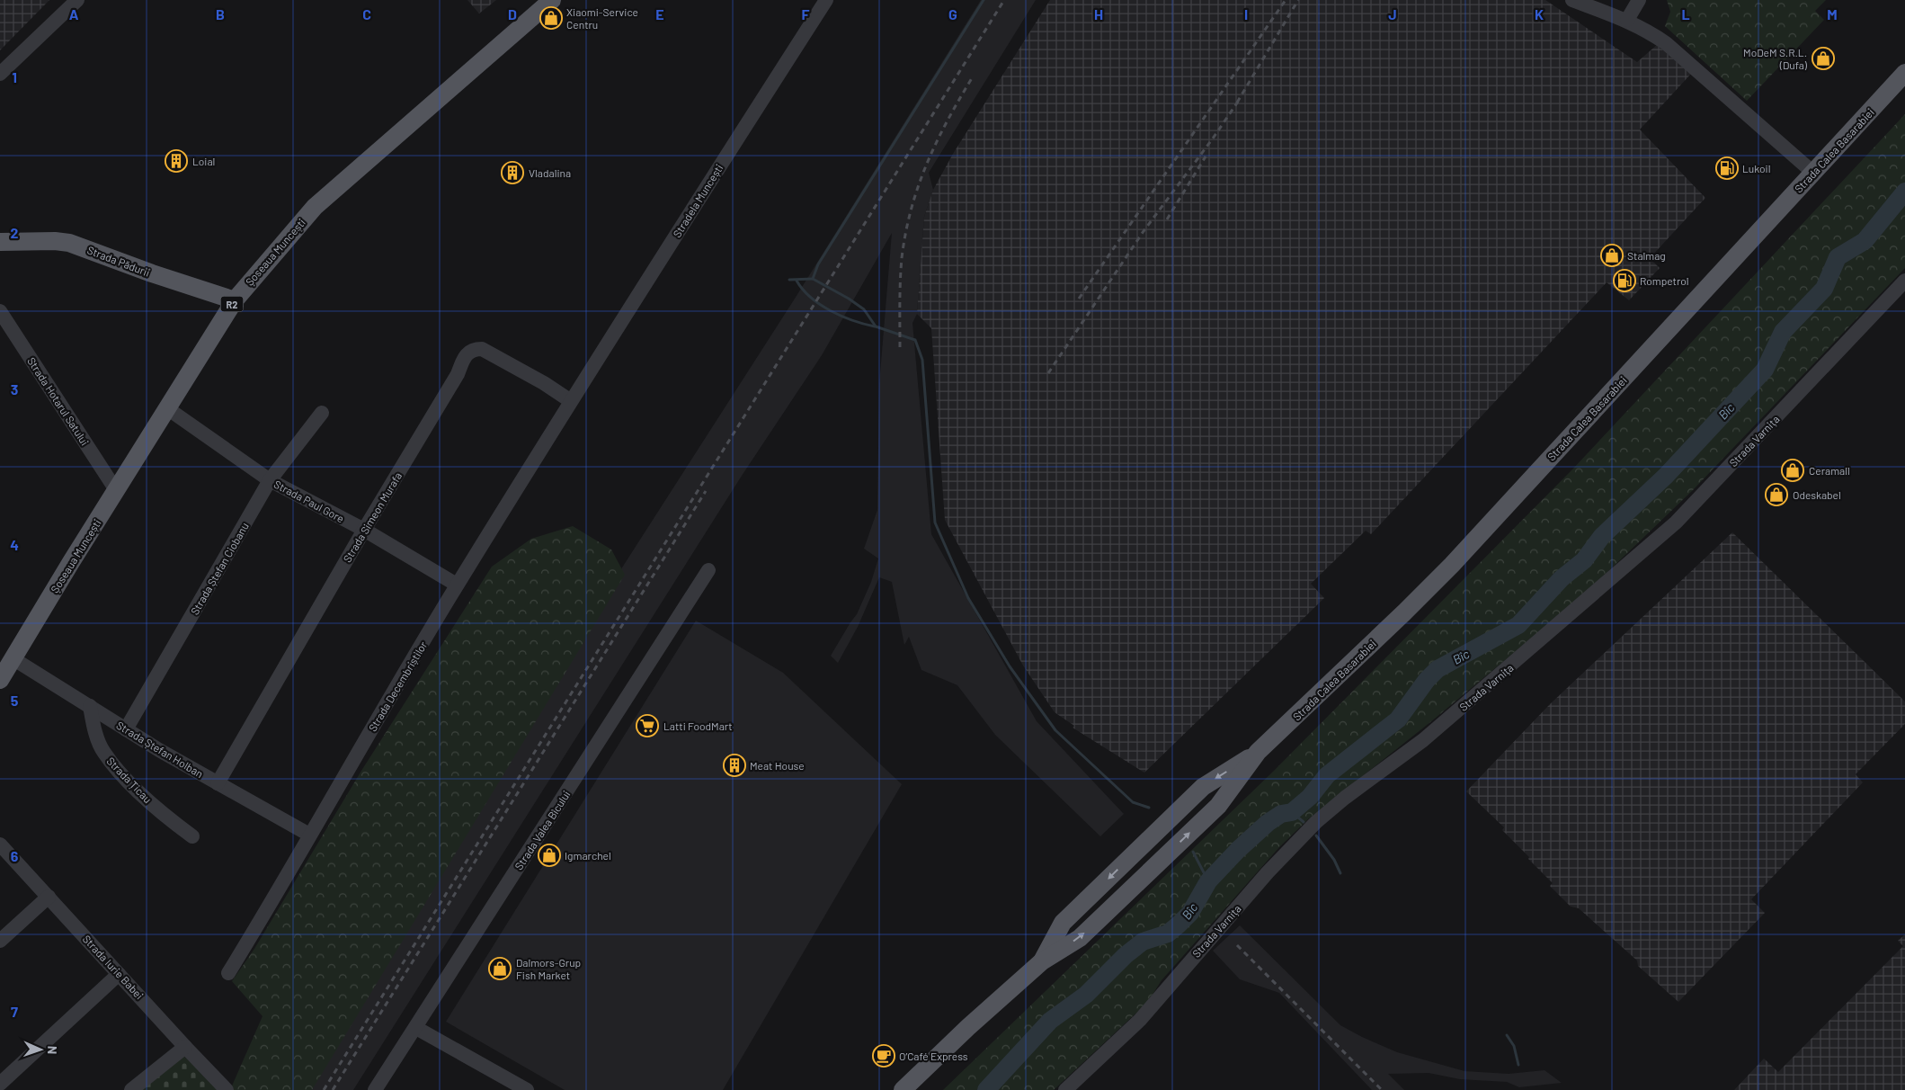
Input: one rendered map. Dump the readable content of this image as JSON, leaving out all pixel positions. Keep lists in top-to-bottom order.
{
  "streets": {
    "main road": [
      "Strada Calea Basarabiei",
      "Șoseaua Muncești",
      "Strada Pădurii",
      "R2"
    ],
    "street": [
      "Stradela Muncești",
      "Strada Hotarul Satului",
      "Strada Varnița",
      "Strada Paul Gore",
      "Strada Simeon Murafa",
      "Strada Ștefan Ciobanu",
      "Strada Decembriștilor",
      "Strada Ștefan Holban",
      "Strada Țicau",
      "Strada Valea Bîcului",
      "Strada Iurie Babei"
    ]
  },
  "crossings": [
    ["Stradela Muncești", "Strada Simeon Murafa"],
    ["Stradela Muncești", "Strada Decembriștilor"],
    ["Șoseaua Muncești", "Strada Pădurii"],
    ["Șoseaua Muncești", "Strada Hotarul Satului"],
    ["Șoseaua Muncești", "Strada Paul Gore"],
    ["Șoseaua Muncești", "Strada Ștefan Holban"],
    ["Strada Paul Gore", "Strada Simeon Murafa"],
    ["Strada Paul Gore", "Strada Ștefan Ciobanu"],
    ["Strada Paul Gore", "Strada Decembriștilor"],
    ["Strada Simeon Murafa", "Strada Decembriștilor"],
    ["Strada Simeon Murafa", "Strada Ștefan Holban"],
    ["Strada Ștefan Ciobanu", "Strada Ștefan Holban"],
    ["Strada Decembriștilor", "Strada Ștefan Holban"],
    ["Strada Ștefan Holban", "Strada Țicau"]
  ],
  "water": ["Bîc"],
  "places": {
    "shop": [
      "Xiaomi-Service Centru",
      "MoDeM S.R.L. (Dufa)",
      "Stalmag",
      "Ceramall",
      "Odeskabel",
      "Igmarchel",
      "Dalmors-Grup Fish Market"
    ],
    "building": ["Loial", "Vladalina", "Meat House"],
    "fuel station": ["Lukoil", "Rompetrol"],
    "supermarket": ["Latti FoodMart"],
    "cafe": ["O’Café Express"]
  },
  "north": "right",
  "grid": {
    "columns": [
      "A",
      "B",
      "C",
      "D",
      "E",
      "F",
      "G",
      "H",
      "I",
      "J",
      "K",
      "L",
      "M"
    ],
    "rows": [
      "1",
      "2",
      "3",
      "4",
      "5",
      "6",
      "7"
    ]
  }
}
